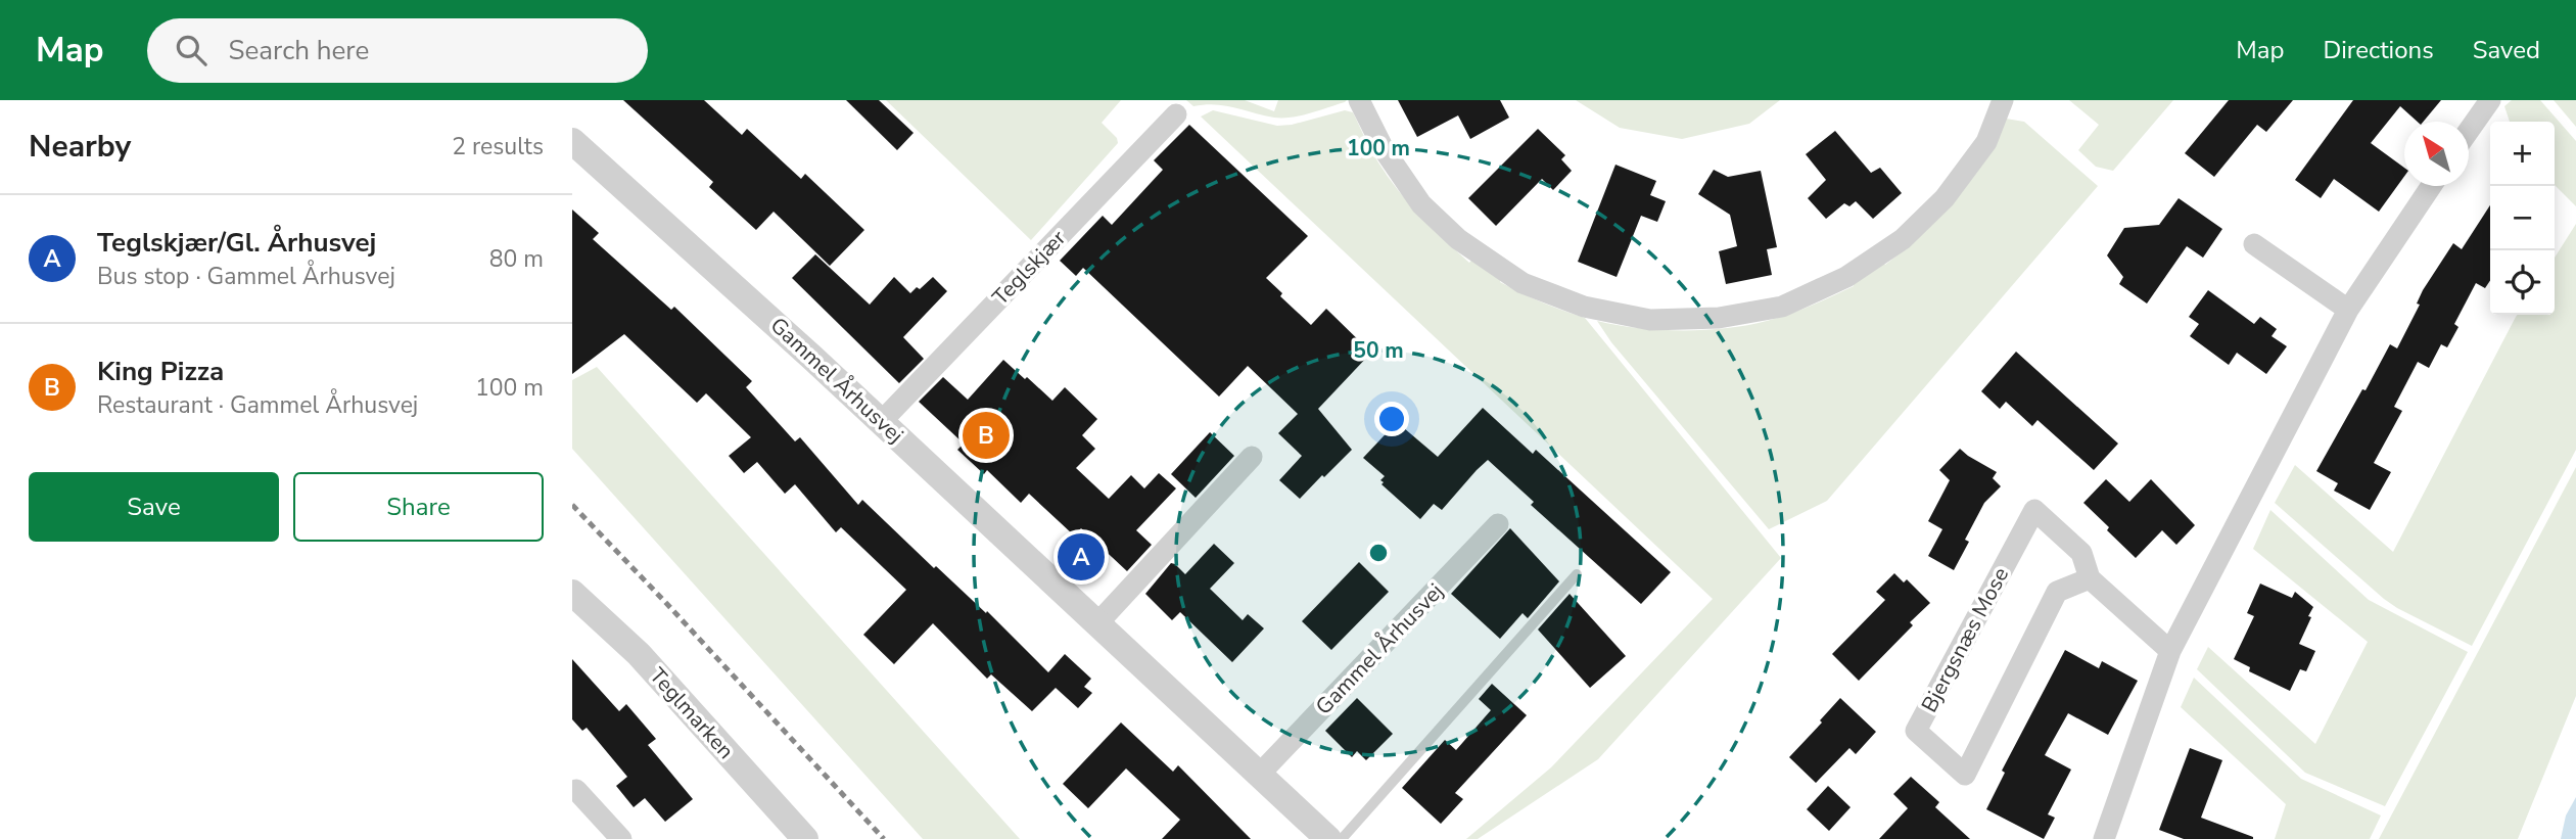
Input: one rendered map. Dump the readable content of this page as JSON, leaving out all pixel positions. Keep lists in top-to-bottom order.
{
  "streets": {
    "street": [
      "Teglskjær",
      "Gammel Århusvej",
      "Bjergsnæs Mose",
      "Teglmarken"
    ]
  },
  "crossings": [
    ["Teglskjær", "Gammel Århusvej"]
  ],
  "north": "top left",
  "page": {
    "header": "Map",
    "search": "Search here",
    "nav": ["Map", "Directions", "Saved"],
    "heading": ["Nearby", "2 results"],
    "map_buttons": ["+", "−"],
    "list": [
      {
        "mark": "A",
        "name": "Teglskjær/Gl. Århusvej",
        "note": "Bus stop · Gammel Århusvej",
        "value": "80 m"
      },
      {
        "mark": "B",
        "name": "King Pizza",
        "note": "Restaurant · Gammel Århusvej",
        "value": "100 m"
      }
    ],
    "pins": ["B", "A"],
    "buttons": ["Save", "Share"]
  },
  "rings": ["100 m", "50 m"]
}
